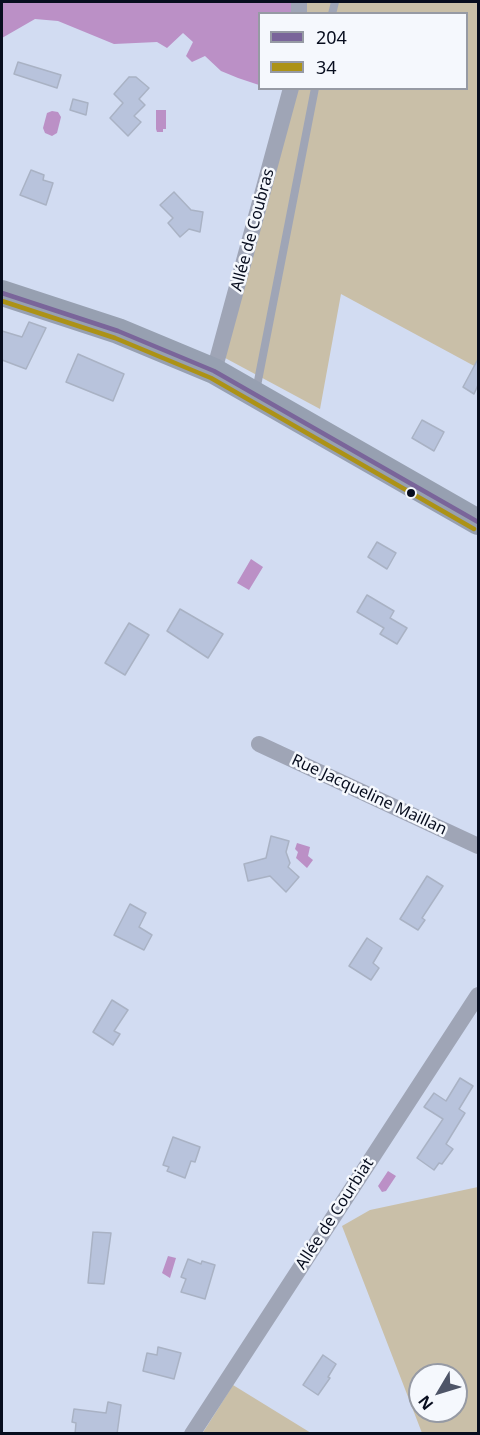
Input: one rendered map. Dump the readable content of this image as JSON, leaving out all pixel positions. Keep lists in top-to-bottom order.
{
  "streets": {
    "street": ["Allée de Coubras", "Rue Jacqueline Maillan", "Allée de Courbiat"]
  },
  "lines": ["transit line 204", "transit line 34"],
  "legend": ["204", "34"],
  "north": "bottom left"
}
